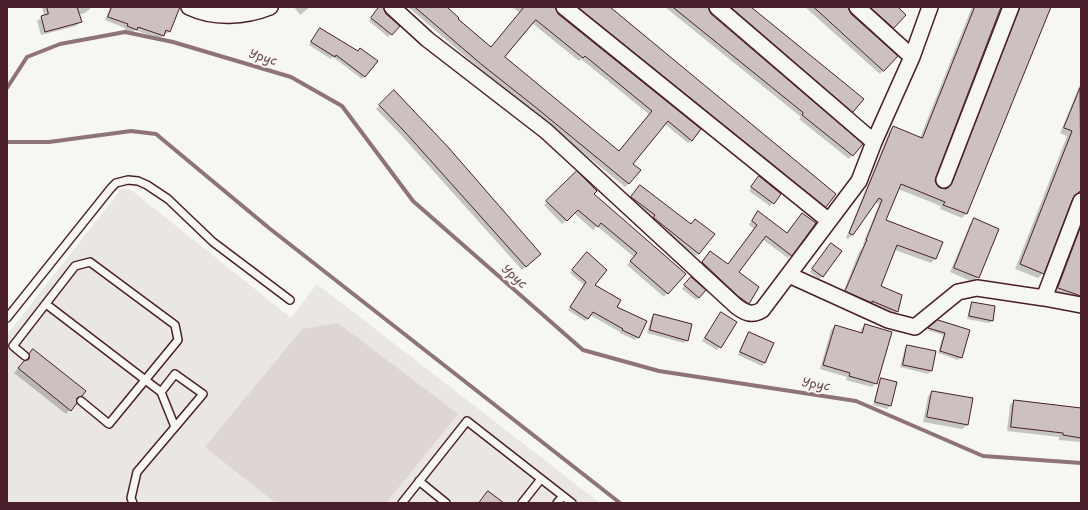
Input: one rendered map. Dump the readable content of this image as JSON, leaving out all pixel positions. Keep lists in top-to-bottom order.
{
  "water": ["Урус"]
}
